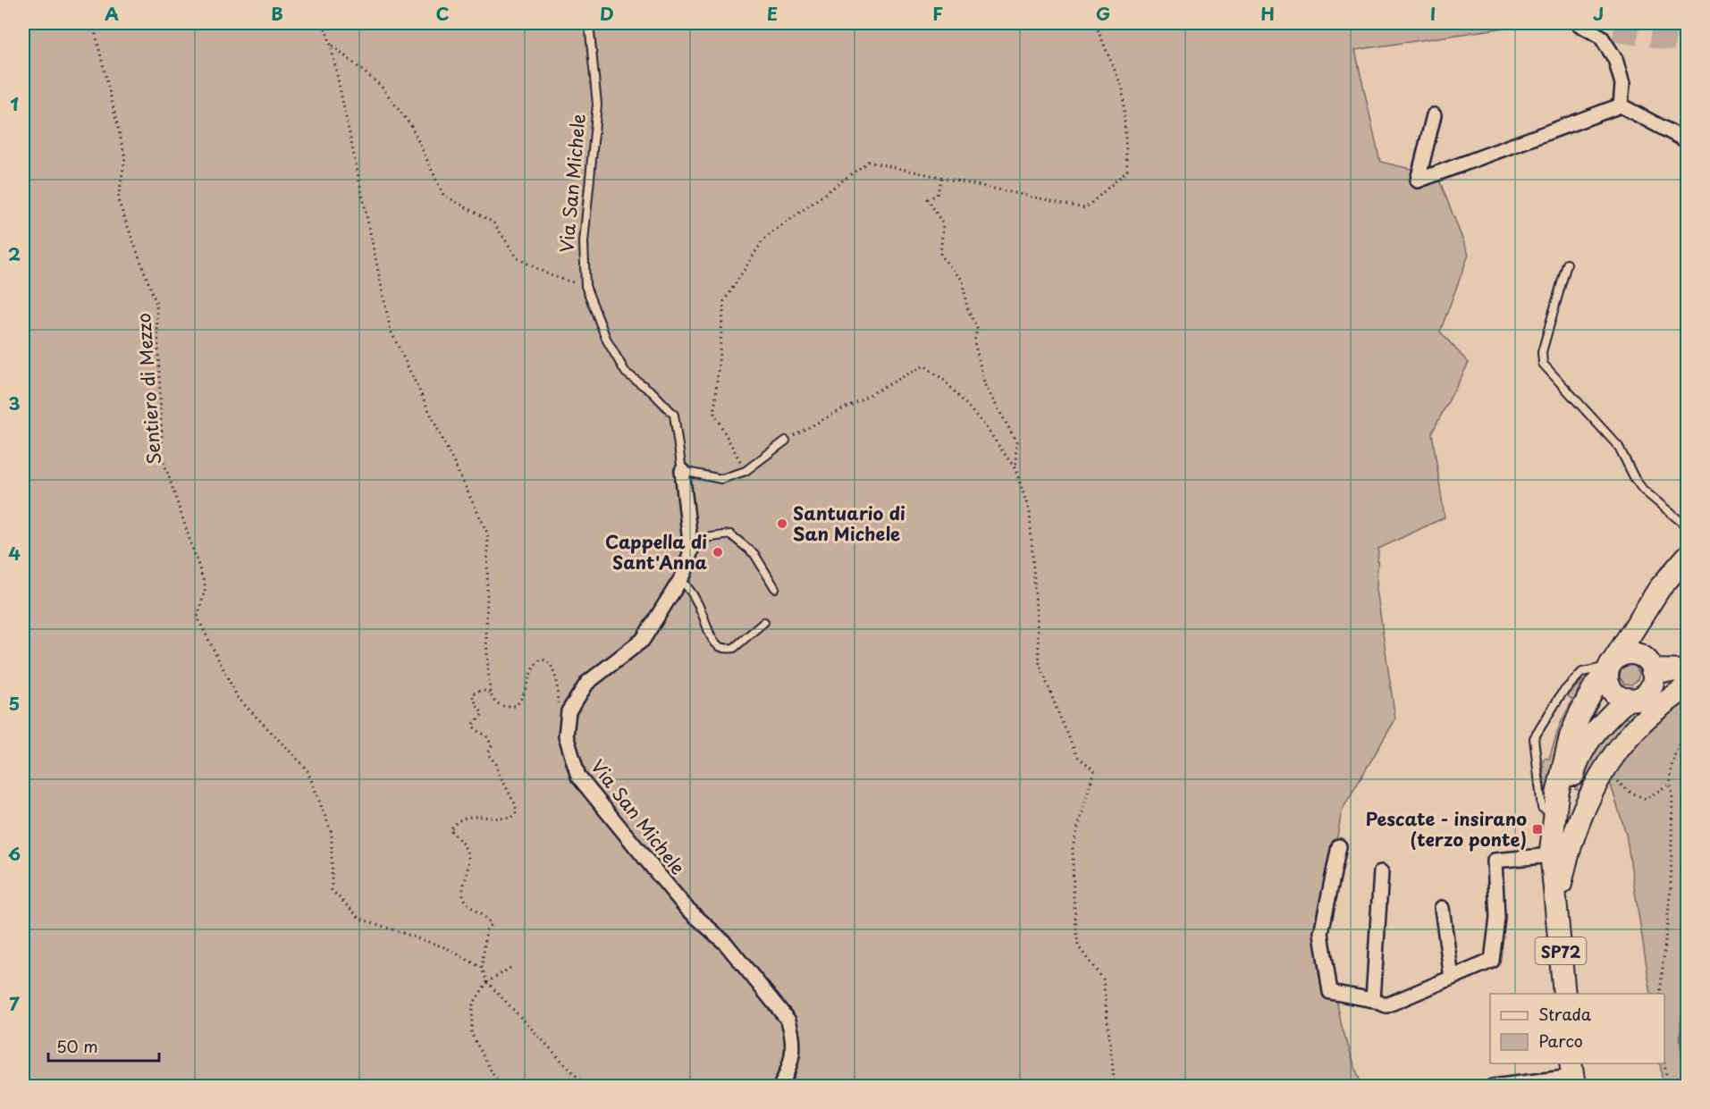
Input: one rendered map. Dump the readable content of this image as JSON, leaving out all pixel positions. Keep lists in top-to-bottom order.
{
  "streets": {
    "main road": ["SP72"],
    "street": ["Via San Michele"],
    "path": ["Sentiero di Mezzo"]
  },
  "places": {
    "other": ["Santuario di San Michele", "Cappella di Sant'Anna"],
    "transit": ["Pescate - insirano (terzo ponte)"]
  },
  "legend": ["Strada", "Parco"],
  "scale_bar": "50 m",
  "grid": {
    "columns": [
      "A",
      "B",
      "C",
      "D",
      "E",
      "F",
      "G",
      "H",
      "I",
      "J"
    ],
    "rows": [
      "1",
      "2",
      "3",
      "4",
      "5",
      "6",
      "7"
    ]
  }
}
